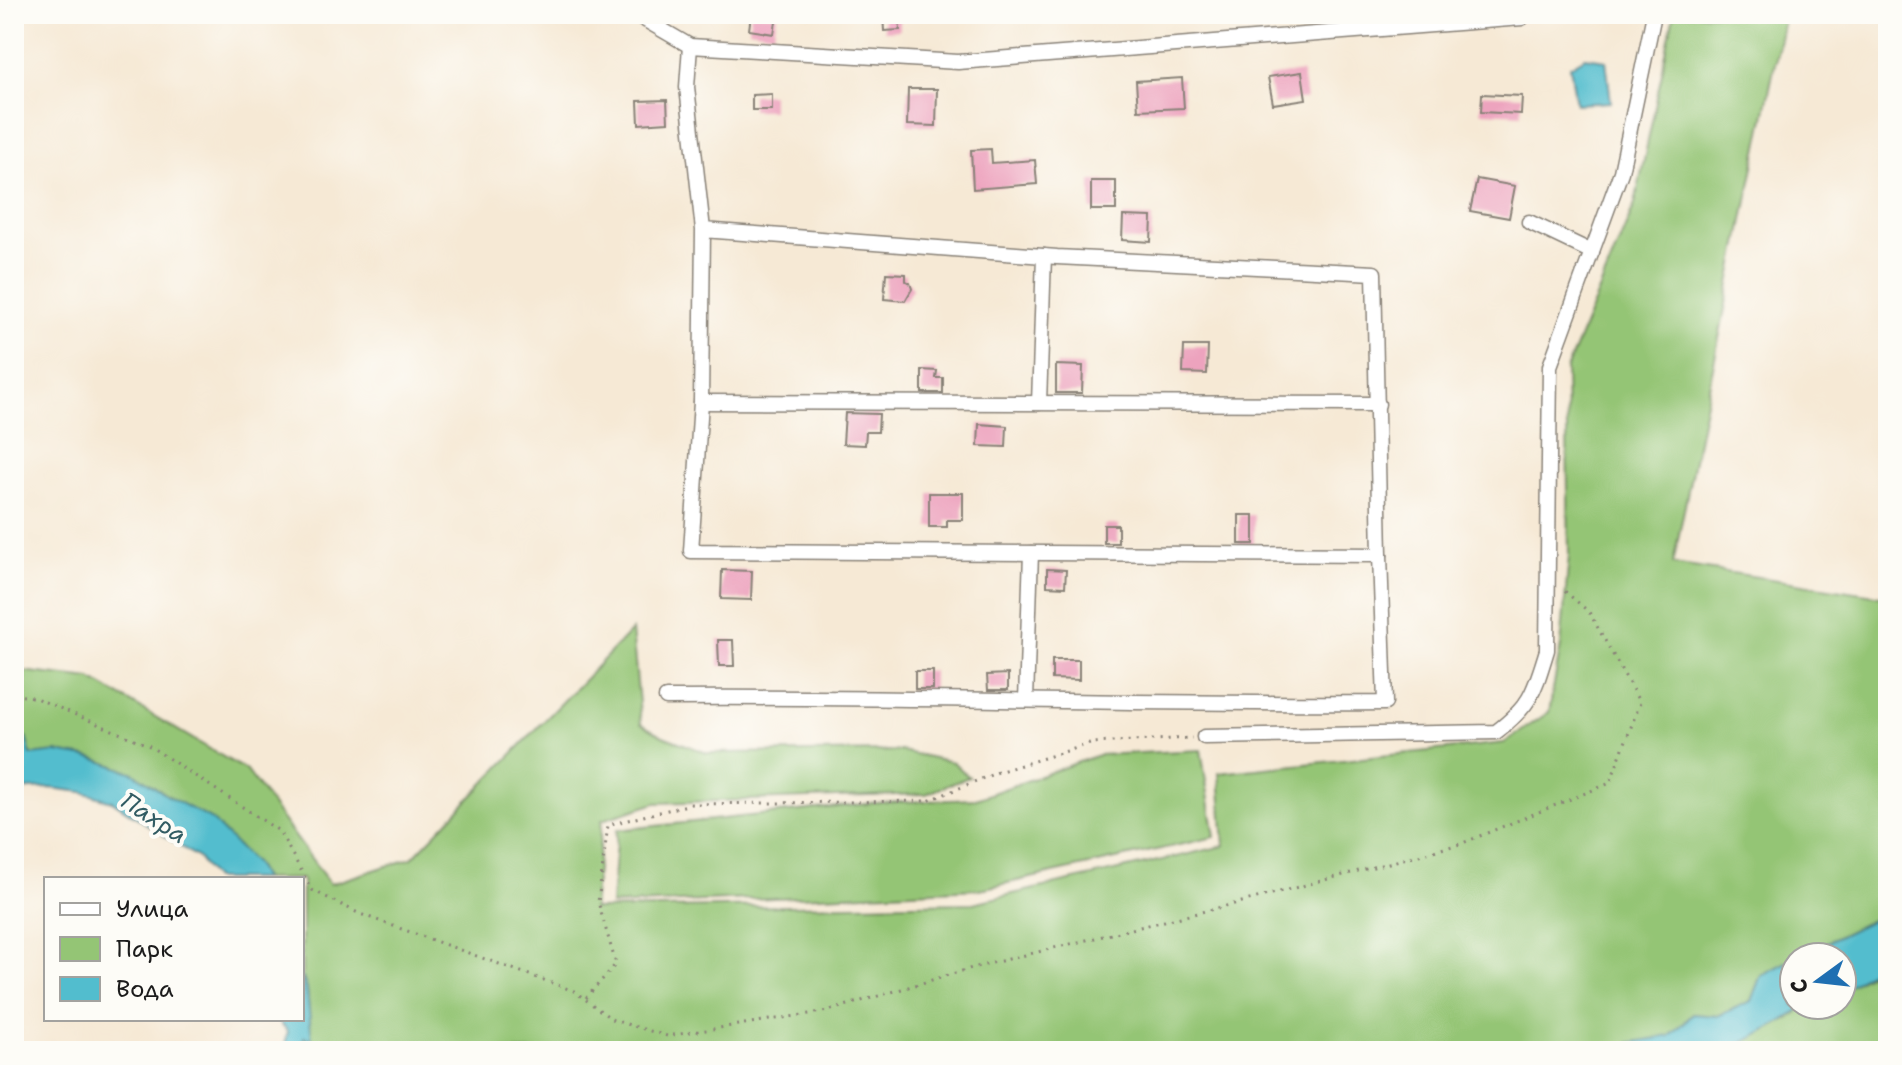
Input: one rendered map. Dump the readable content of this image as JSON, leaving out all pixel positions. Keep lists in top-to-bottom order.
{
  "water": ["Пахра"],
  "legend": ["Улица", "Парк", "Вода"],
  "north": "left"
}
